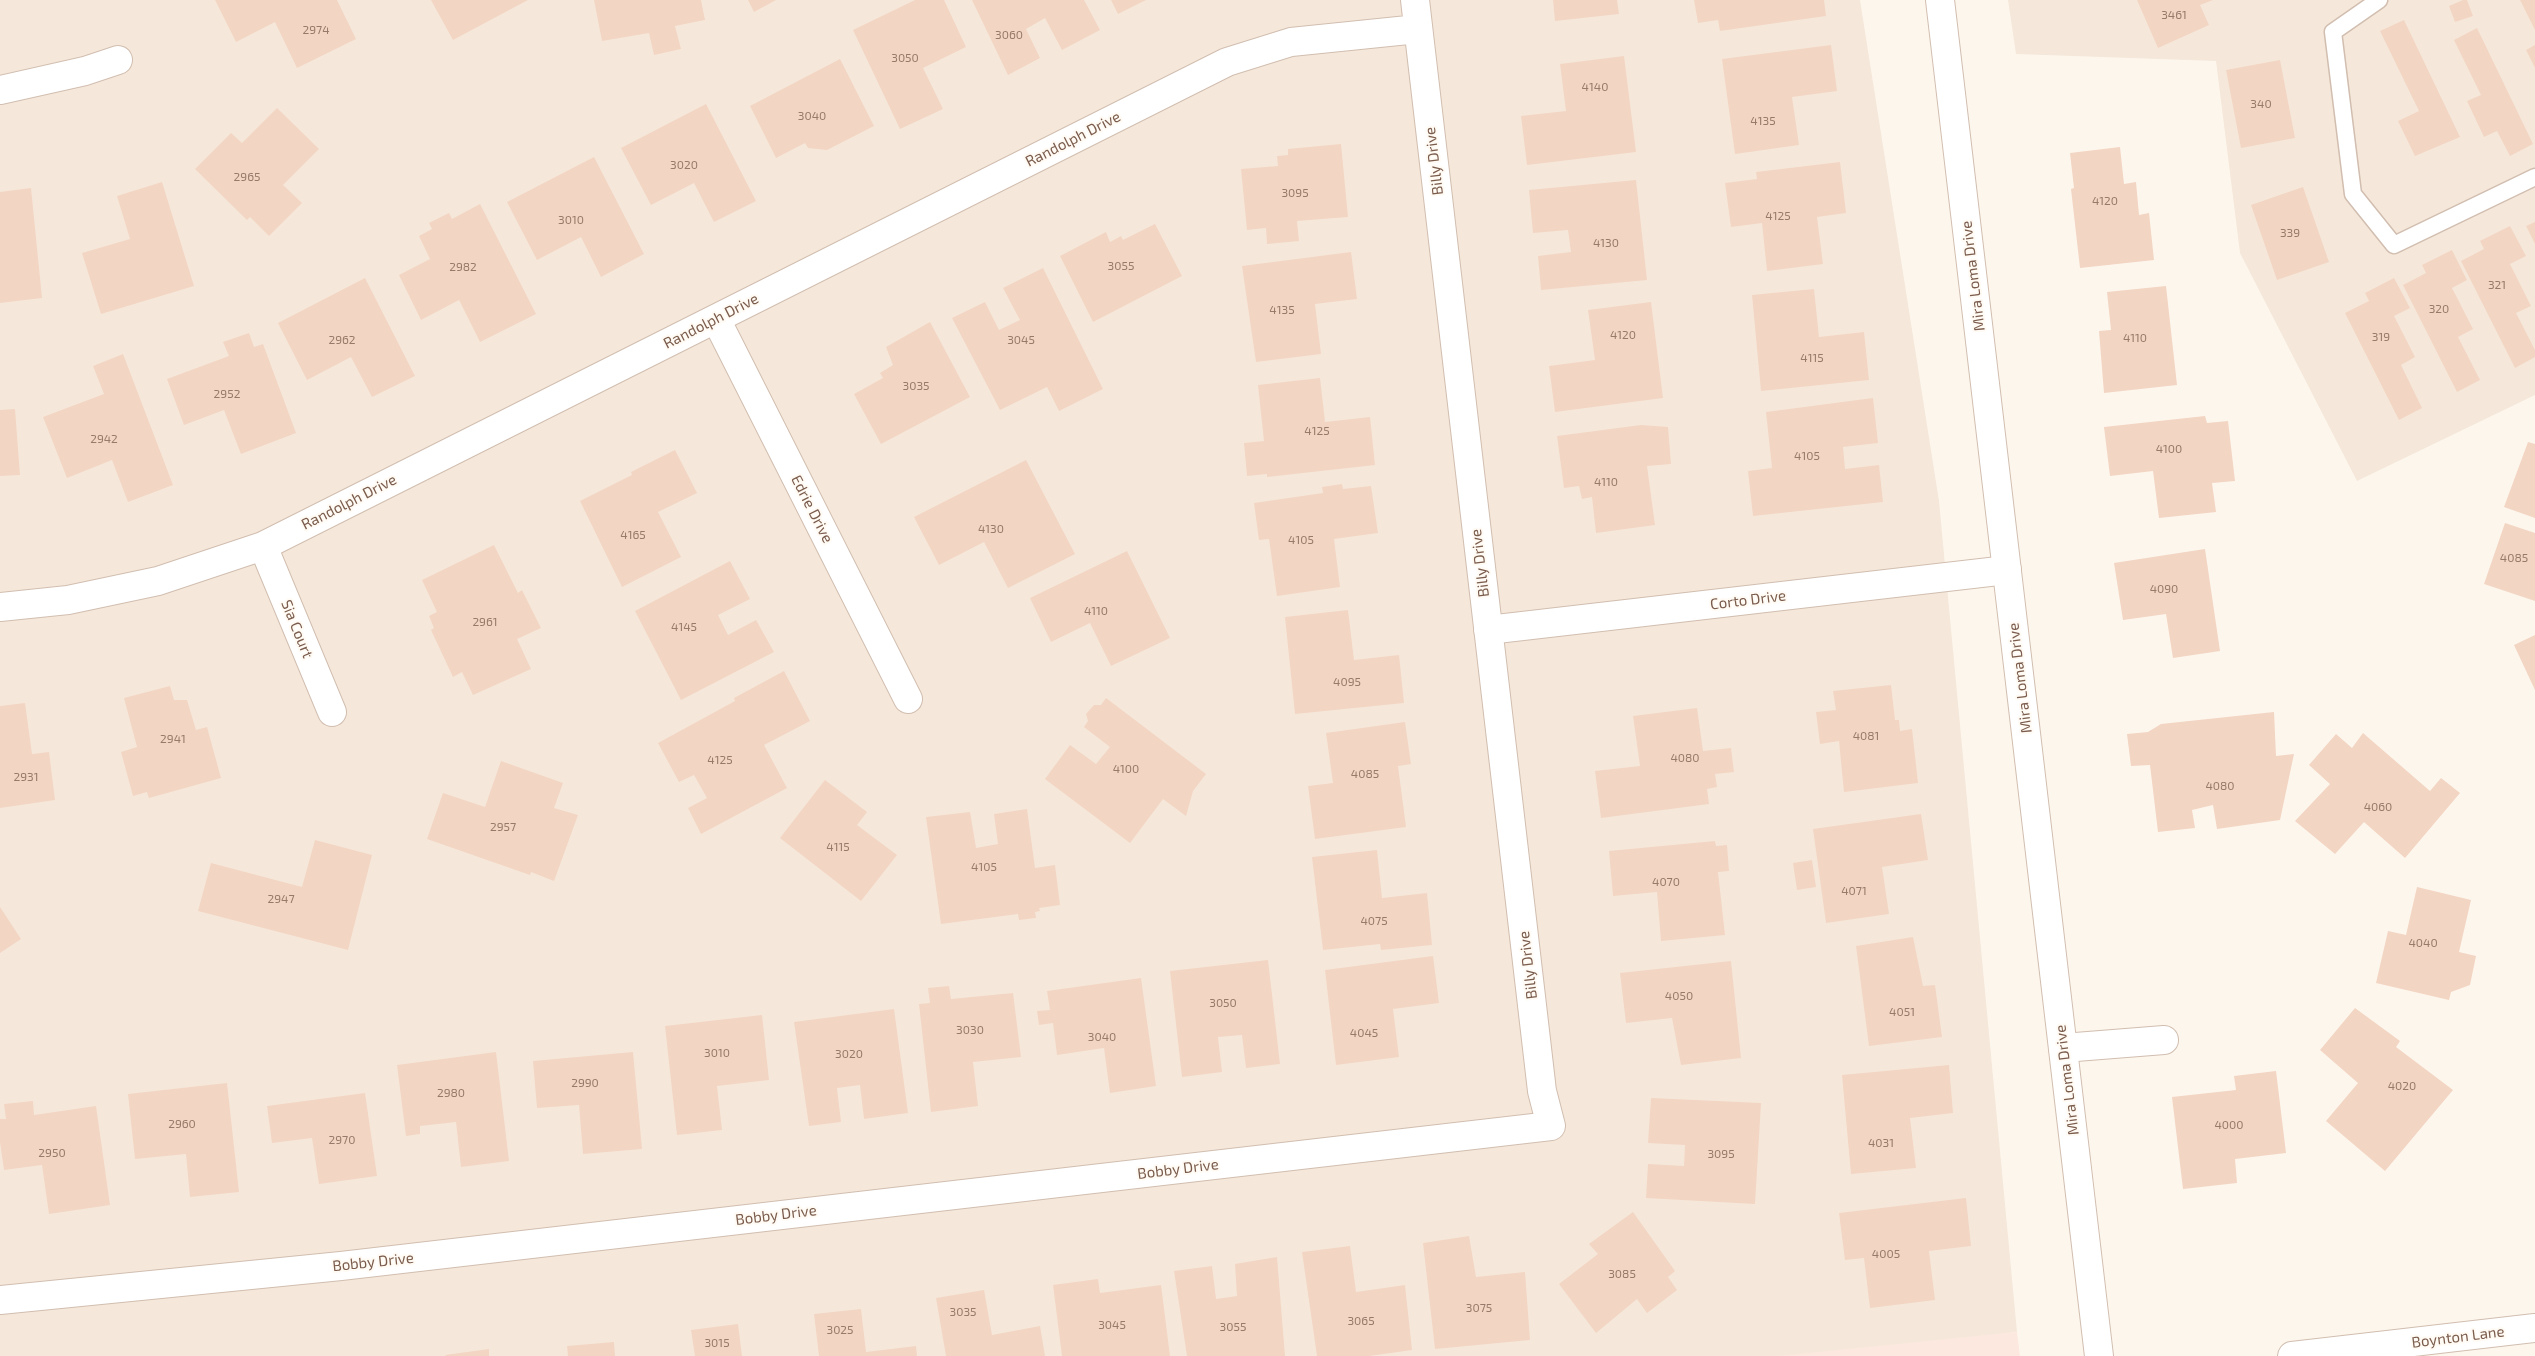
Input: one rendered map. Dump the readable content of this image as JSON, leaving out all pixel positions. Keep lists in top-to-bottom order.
{
  "streets": {
    "street": [
      "Randolph Drive",
      "Billy Drive",
      "Mira Loma Drive",
      "Edrie Drive",
      "Corto Drive",
      "Sia Court",
      "Bobby Drive",
      "Boynton Lane"
    ]
  },
  "crossings": [
    ["Randolph Drive", "Billy Drive"],
    ["Randolph Drive", "Edrie Drive"],
    ["Randolph Drive", "Sia Court"],
    ["Billy Drive", "Corto Drive"],
    ["Billy Drive", "Bobby Drive"],
    ["Mira Loma Drive", "Corto Drive"]
  ],
  "house_numbers": [
    "3461",
    "2974",
    "3060",
    "3050",
    "4140",
    "340",
    "3040",
    "4135",
    "3020",
    "2965",
    "3095",
    "4120",
    "4125",
    "3010",
    "339",
    "4130",
    "3055",
    "2982",
    "321",
    "320",
    "4135",
    "4120",
    "319",
    "4110",
    "2962",
    "3045",
    "4115",
    "3035",
    "2952",
    "4125",
    "2942",
    "4100",
    "4105",
    "4110",
    "4130",
    "4165",
    "4105",
    "4085",
    "4090",
    "4110",
    "2961",
    "4145",
    "4095",
    "4081",
    "2941",
    "4080",
    "4125",
    "4100",
    "4085",
    "2931",
    "4080",
    "4060",
    "2957",
    "4115",
    "4105",
    "4070",
    "4071",
    "2947",
    "4075",
    "4040",
    "4050",
    "3050",
    "4051",
    "3030",
    "4045",
    "3040",
    "3010",
    "3020",
    "2990",
    "4020",
    "2980",
    "2960",
    "4000",
    "2970",
    "4031",
    "2950",
    "3095",
    "4005",
    "3085",
    "3075",
    "3035",
    "3065",
    "3045",
    "3055",
    "3025",
    "3015"
  ]
}
